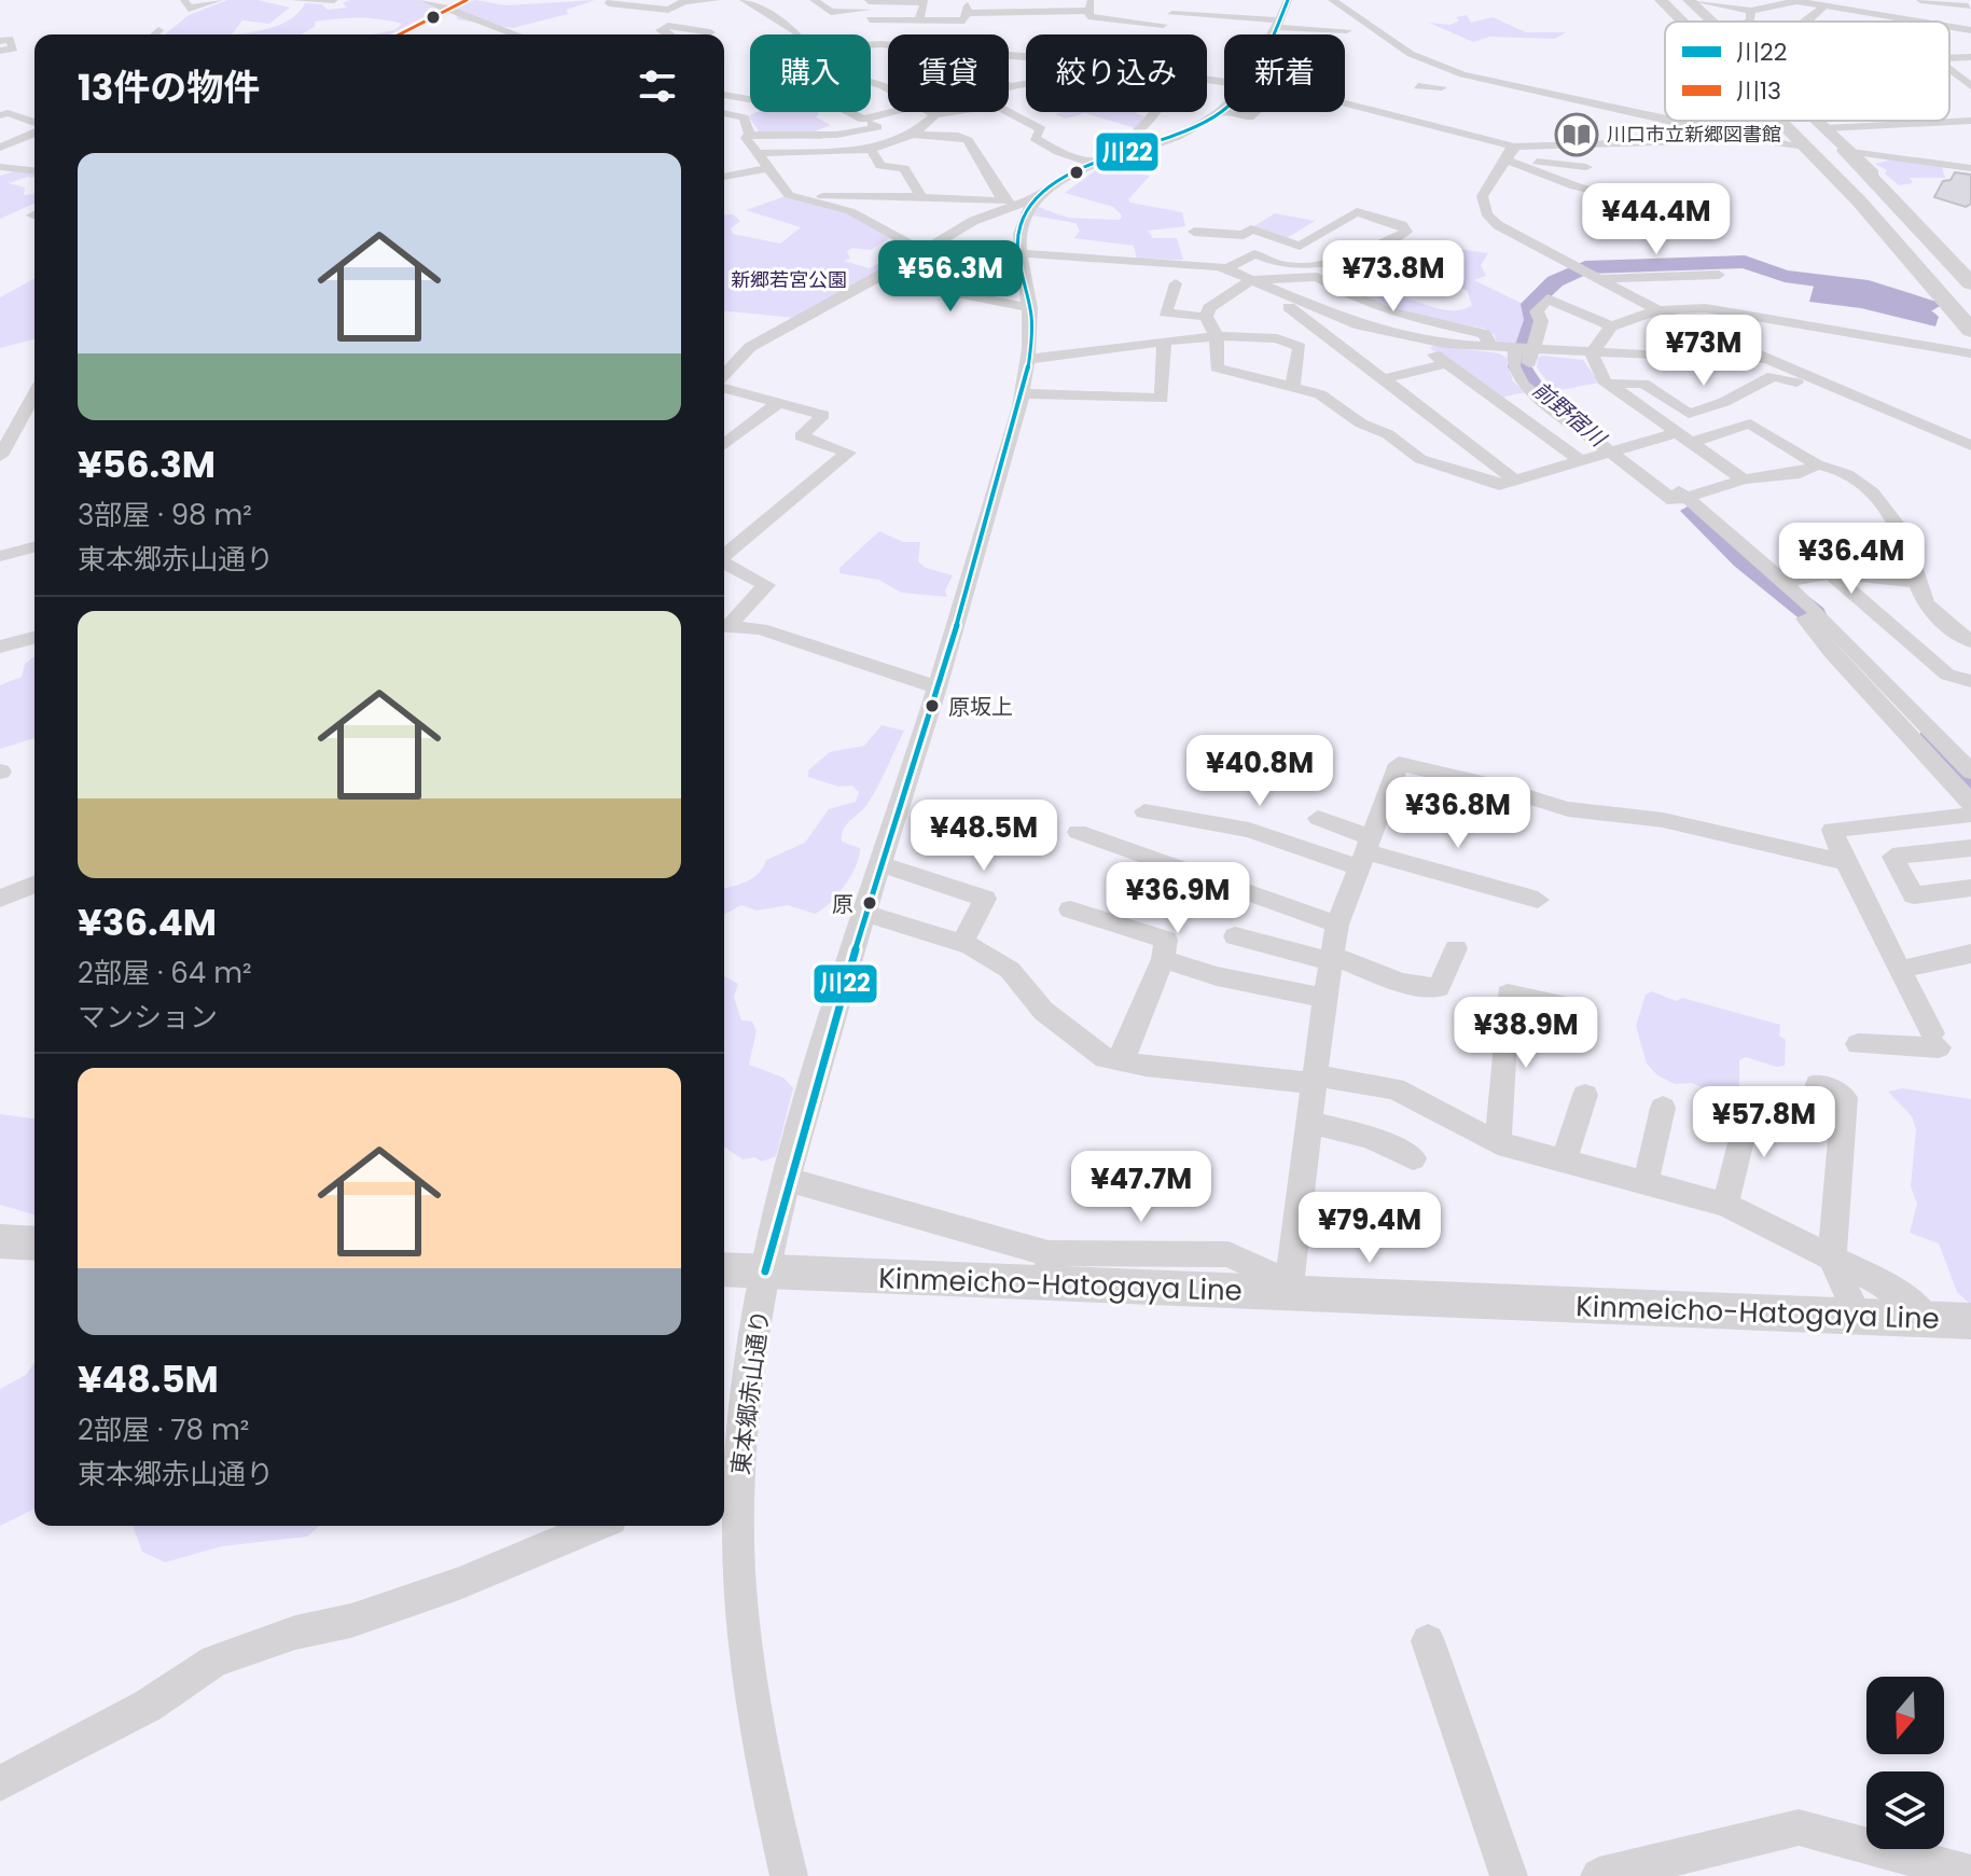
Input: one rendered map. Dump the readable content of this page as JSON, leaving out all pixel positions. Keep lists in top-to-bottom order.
{
  "streets": {
    "main road": ["Kinmeicho-Hatogaya Line"],
    "street": ["東本郷赤山通り"]
  },
  "crossings": [
    ["Kinmeicho-Hatogaya Line", "東本郷赤山通り"]
  ],
  "water": ["前野宿川"],
  "parks": ["新郷若宮公園"],
  "places": {
    "library": ["川口市立新郷図書館"],
    "other": ["原坂上", "原"]
  },
  "lines": ["transit line 川22", "transit line 川13"],
  "legend": ["川22", "川13"],
  "north": "bottom",
  "page": {
    "chip": [
      "購入",
      "賃貸",
      "絞り込み",
      "新着"
    ],
    "heading": "13件の物件",
    "list": [
      {
        "name": "¥56.3M",
        "note": "3部屋 · 98 m² · 東本郷赤山通り"
      },
      {
        "name": "¥36.4M",
        "note": "2部屋 · 64 m² · マンション"
      },
      {
        "name": "¥48.5M",
        "note": "2部屋 · 78 m² · 東本郷赤山通り"
      }
    ],
    "price": [
      "¥44.4M",
      "¥56.3M",
      "¥73.8M",
      "¥73M",
      "¥36.4M",
      "¥40.8M",
      "¥36.8M",
      "¥48.5M",
      "¥36.9M",
      "¥38.9M",
      "¥57.8M",
      "¥47.7M",
      "¥79.4M"
    ]
  }
}
